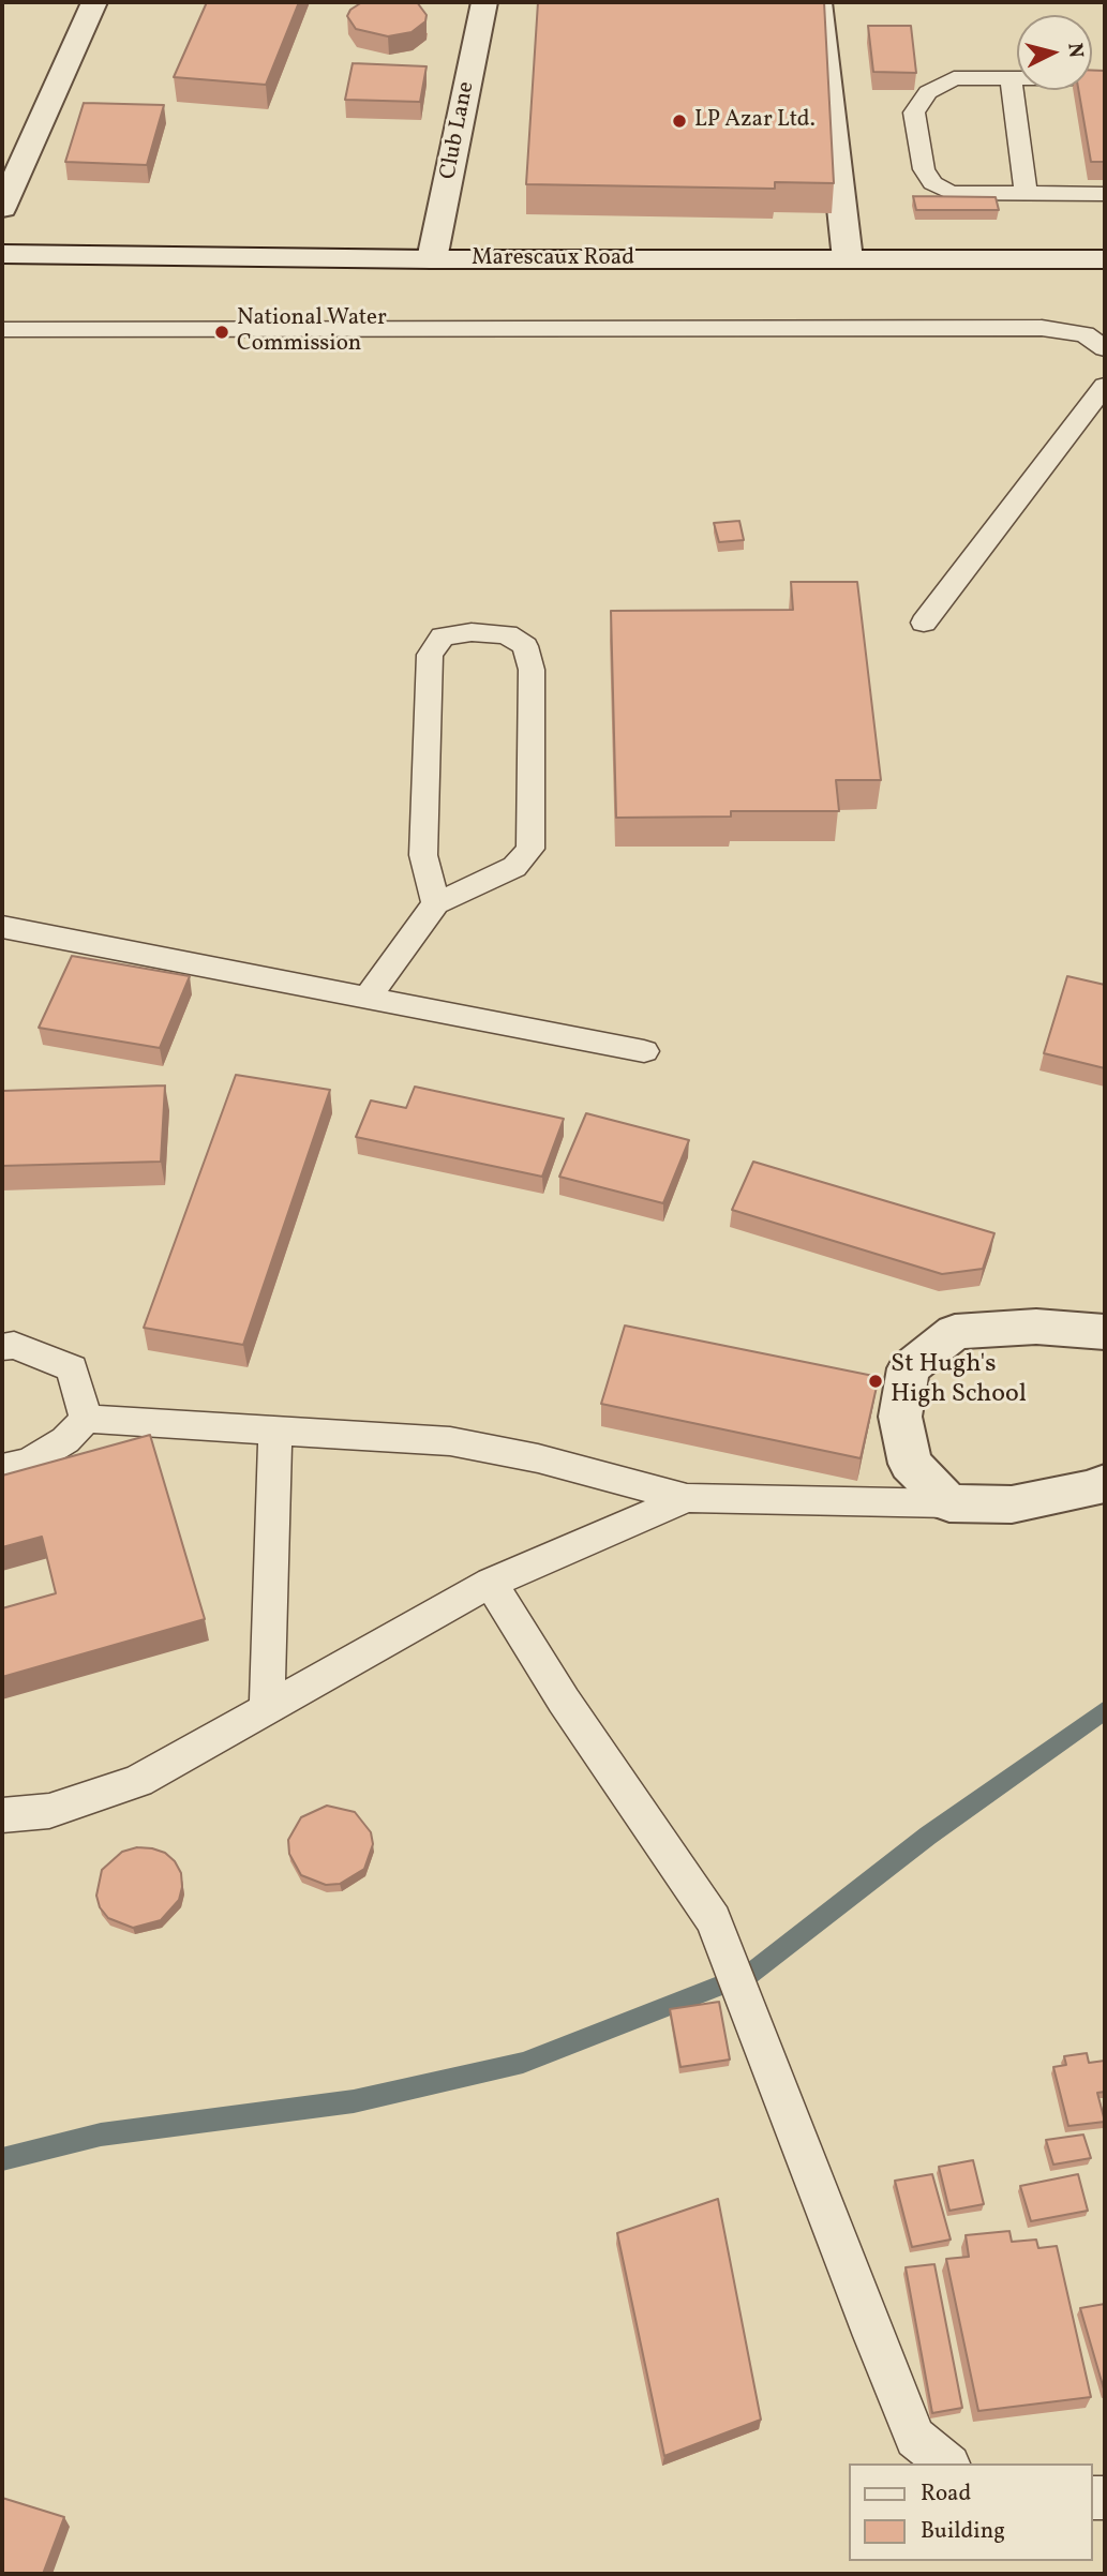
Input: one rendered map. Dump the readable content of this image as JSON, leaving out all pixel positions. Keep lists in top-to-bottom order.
{
  "streets": {
    "street": ["Club Lane", "Marescaux Road"]
  },
  "crossings": [
    ["Club Lane", "Marescaux Road"]
  ],
  "places": ["LP Azar Ltd.", "National Water Commission", "St Hugh's High School"],
  "legend": ["Road", "Building"],
  "north": "right"
}
